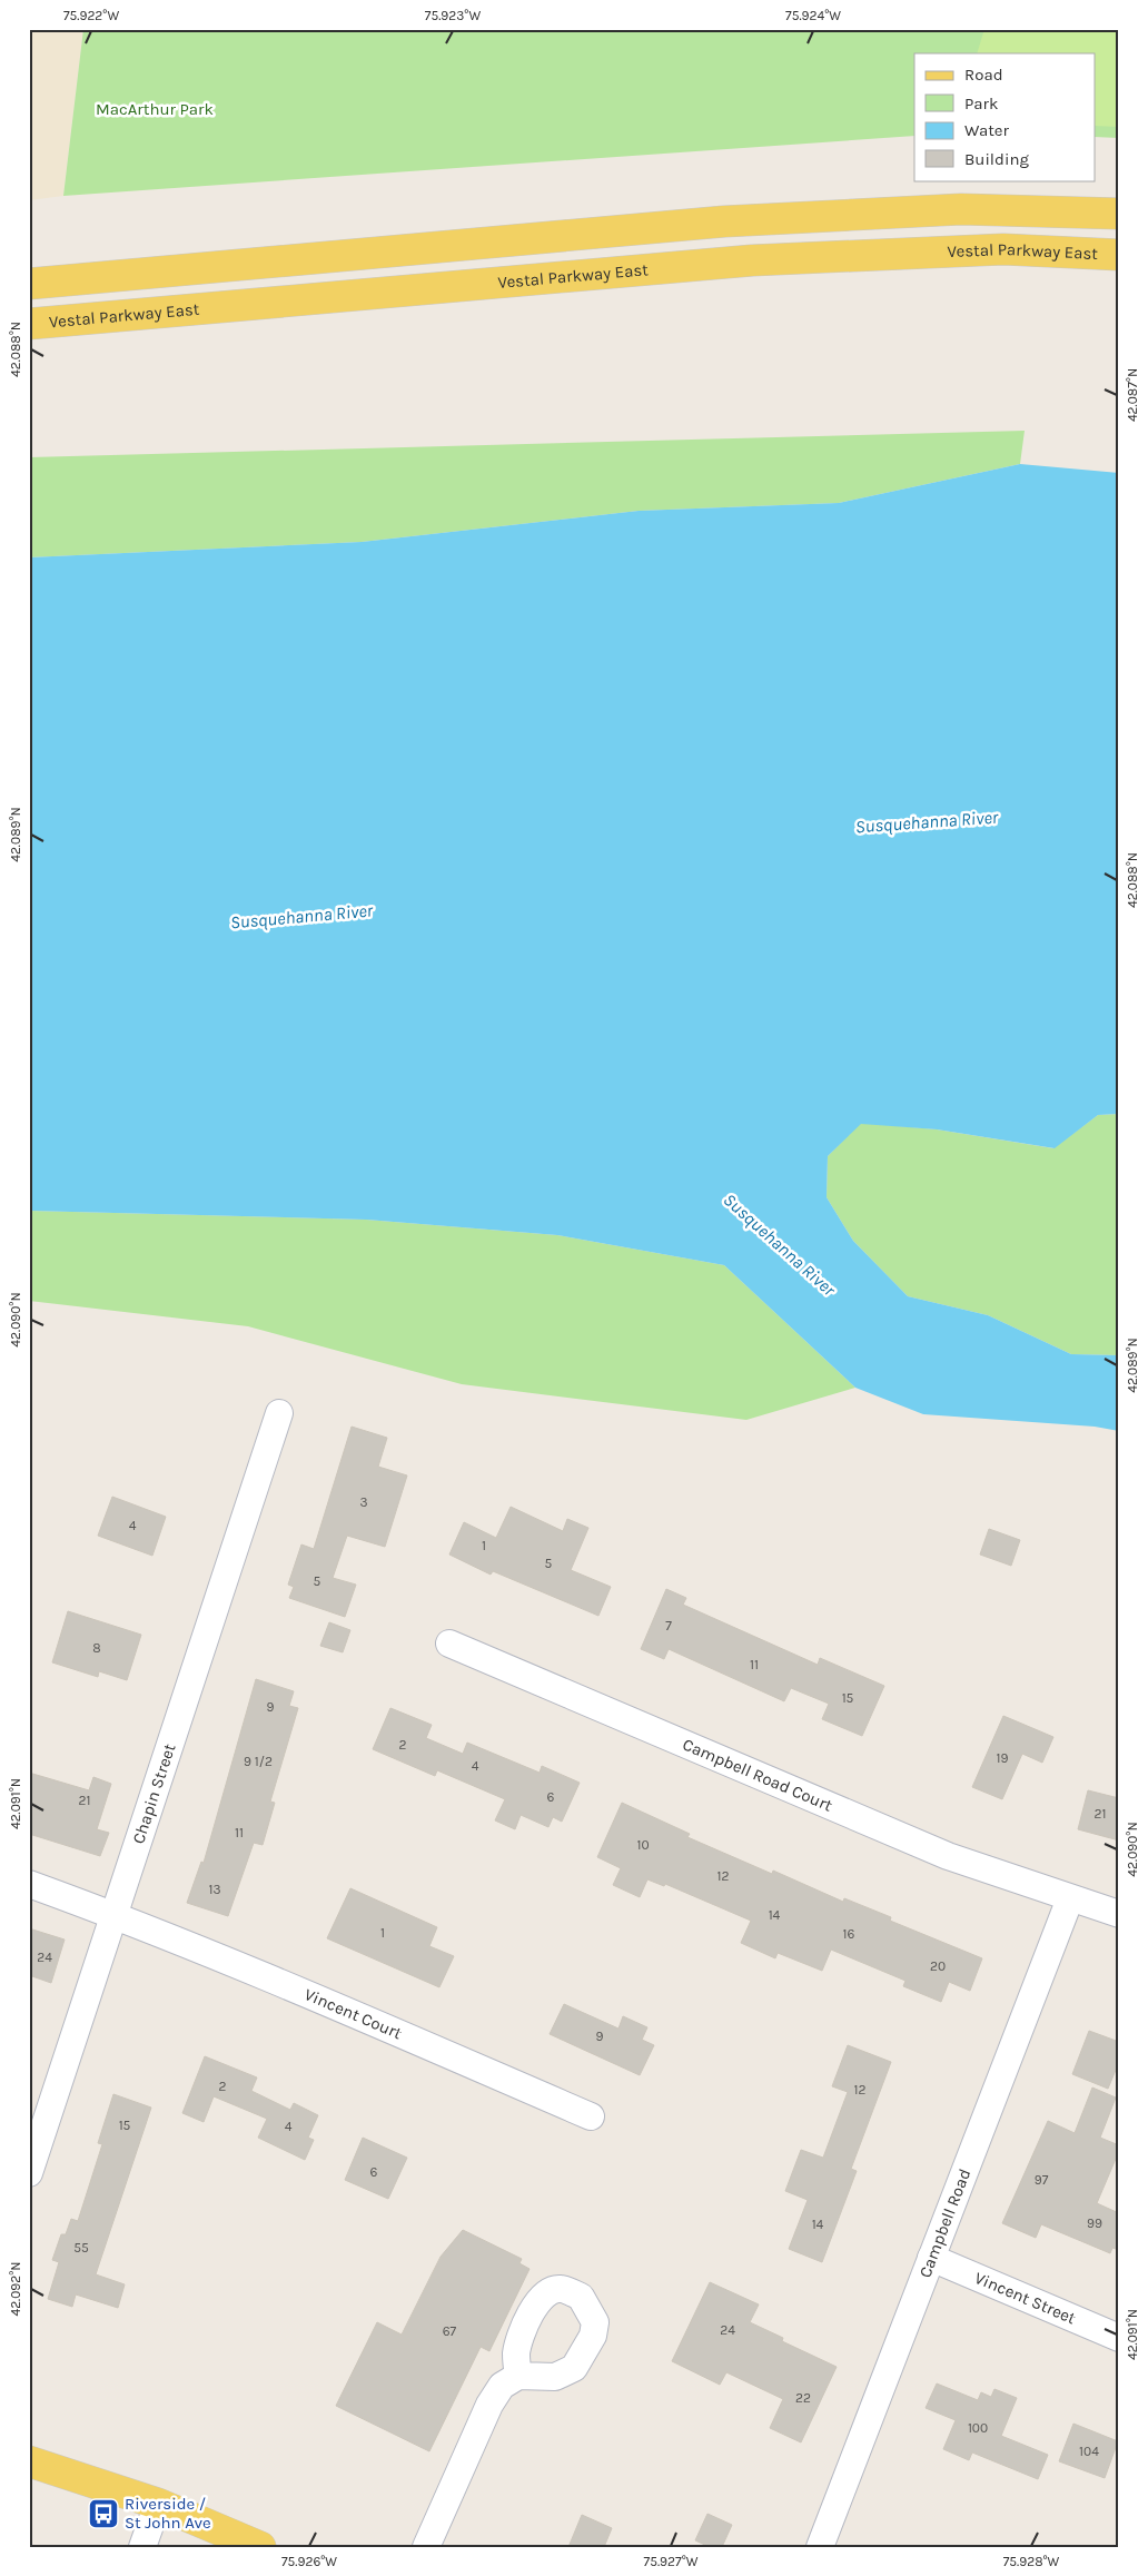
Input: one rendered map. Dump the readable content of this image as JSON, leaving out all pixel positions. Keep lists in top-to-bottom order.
{
  "streets": {
    "main road": ["Vestal Parkway East"],
    "street": [
      "Campbell Road Court",
      "Chapin Street",
      "Vincent Court",
      "Campbell Road",
      "Vincent Street"
    ]
  },
  "crossings": [
    ["Campbell Road Court", "Campbell Road"],
    ["Chapin Street", "Vincent Court"],
    ["Campbell Road", "Vincent Street"]
  ],
  "water": ["Susquehanna River"],
  "parks": ["MacArthur Park"],
  "places": {
    "bus stop": ["Riverside / St John Ave"]
  },
  "house_numbers": [
    "3",
    "4",
    "1",
    "5",
    "5",
    "7",
    "8",
    "11",
    "15",
    "9",
    "2",
    "19",
    "9 1/2",
    "4",
    "6",
    "21",
    "21",
    "11",
    "10",
    "12",
    "13",
    "14",
    "1",
    "16",
    "24",
    "20",
    "9",
    "2",
    "12",
    "15",
    "4",
    "6",
    "97",
    "99",
    "14",
    "55",
    "24",
    "67",
    "22",
    "100",
    "104"
  ],
  "legend": [
    "Road",
    "Park",
    "Water",
    "Building"
  ],
  "coordinates": [
    "75.922°W",
    "75.923°W",
    "75.924°W",
    "42.088°N",
    "42.087°N",
    "42.089°N",
    "42.090°N",
    "42.091°N",
    "42.092°N",
    "75.926°W",
    "75.927°W",
    "75.928°W"
  ]
}
